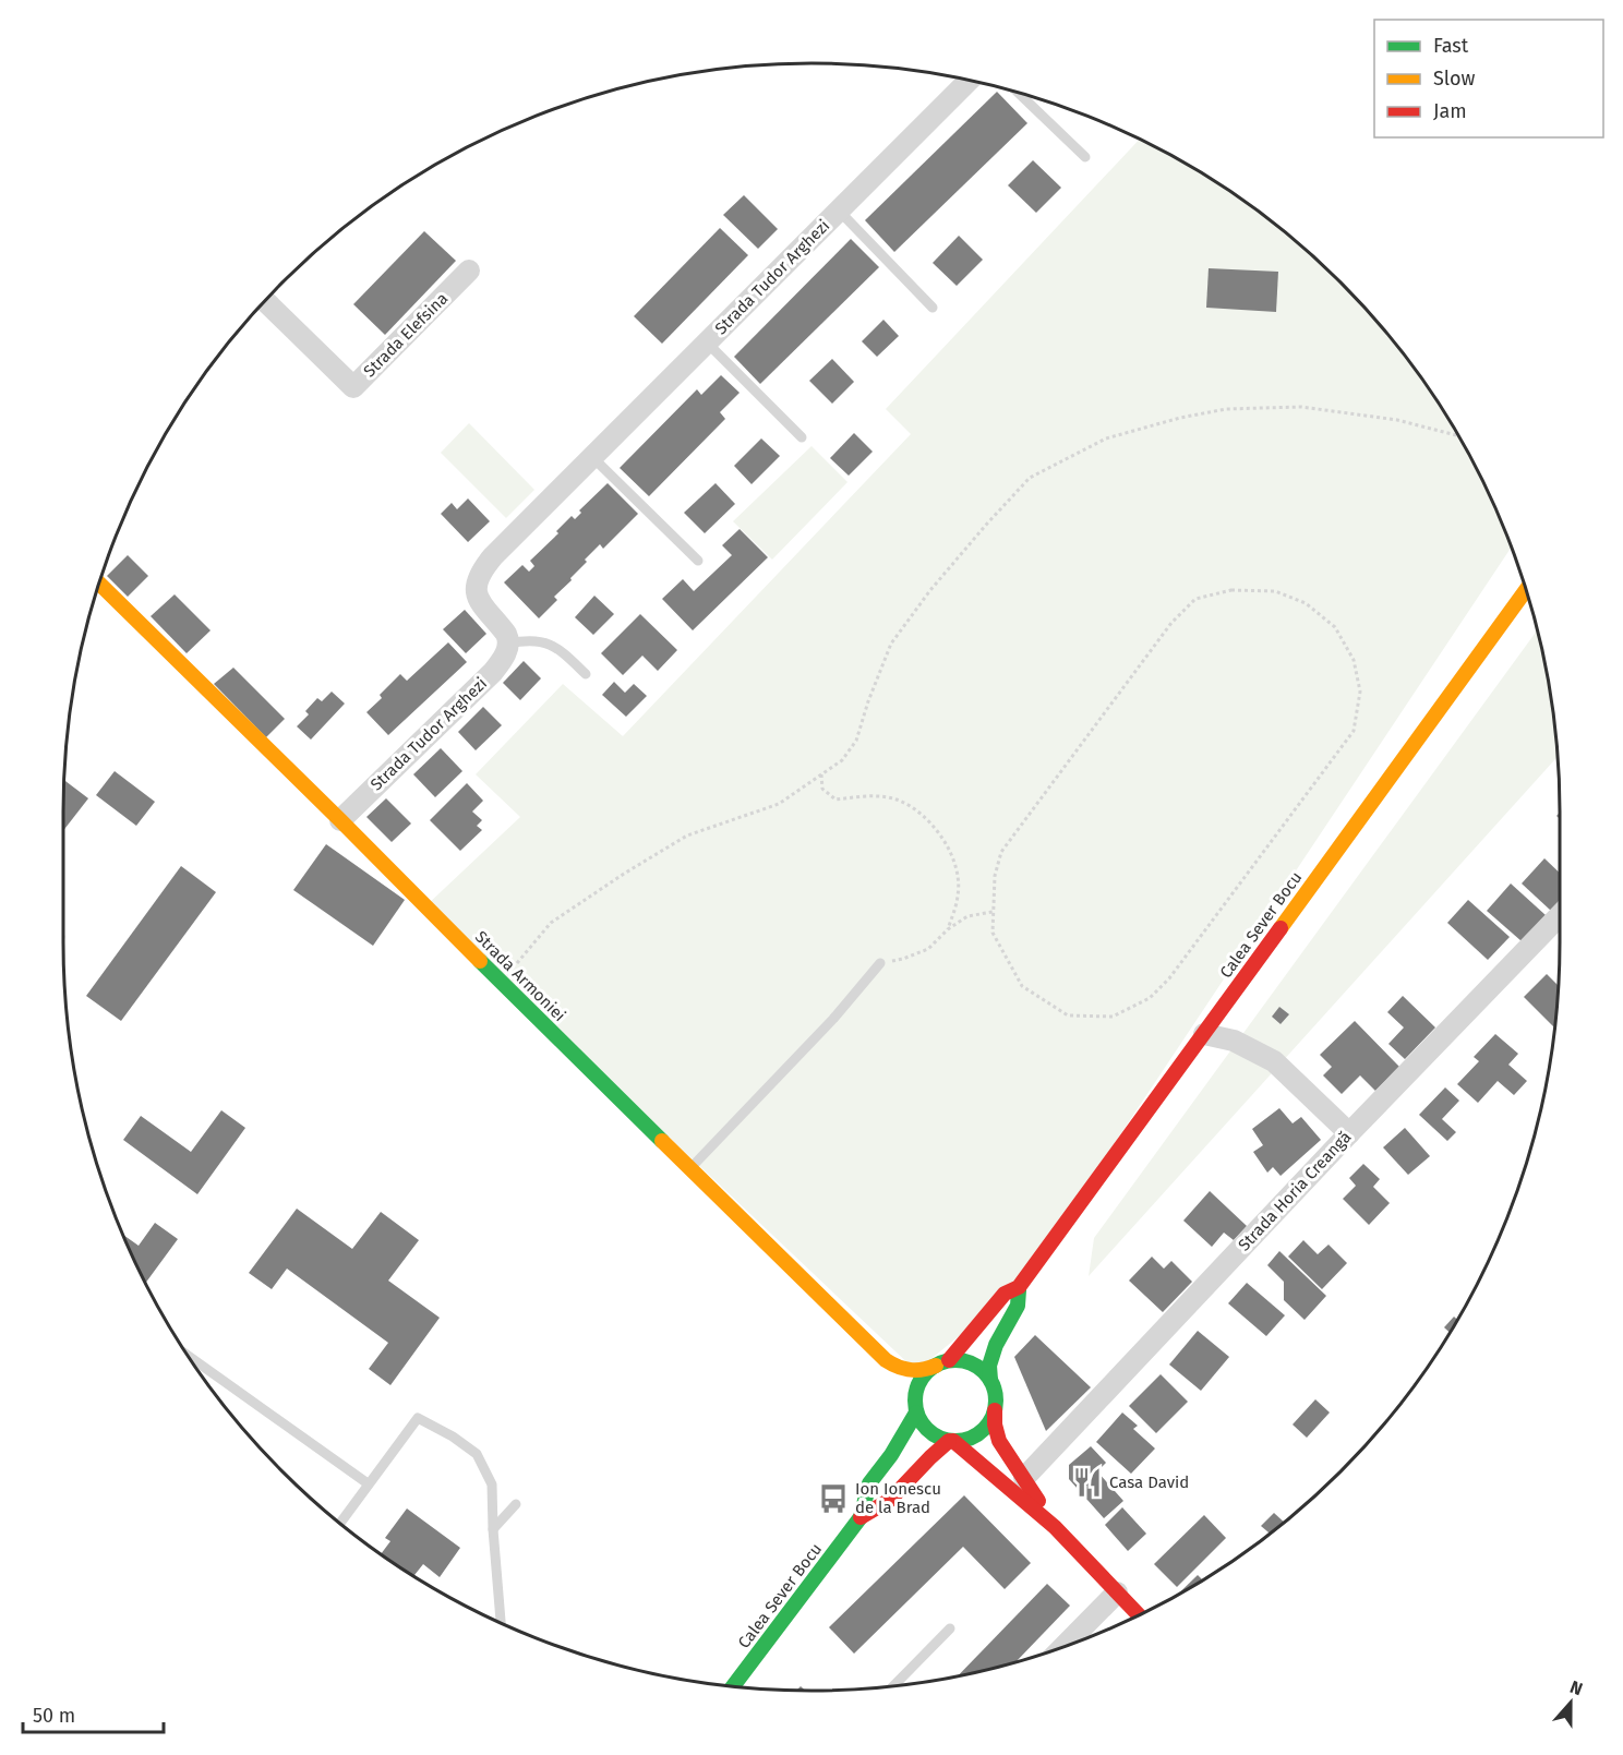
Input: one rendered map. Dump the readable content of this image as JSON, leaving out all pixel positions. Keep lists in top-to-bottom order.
{
  "streets": {
    "main road": ["Calea Sever Bocu", "Strada Armoniei"],
    "street": ["Strada Tudor Arghezi", "Strada Elefsina", "Strada Horia Creangă"]
  },
  "crossings": [
    ["Strada Tudor Arghezi", "Strada Armoniei"],
    ["Calea Sever Bocu", "Strada Armoniei"]
  ],
  "places": {
    "restaurant": ["Casa David"],
    "bus stop": ["Ion Ionescu de la Brad"]
  },
  "legend": ["Fast", "Slow", "Jam"],
  "scale_bar": "50 m",
  "north": "top"
}
